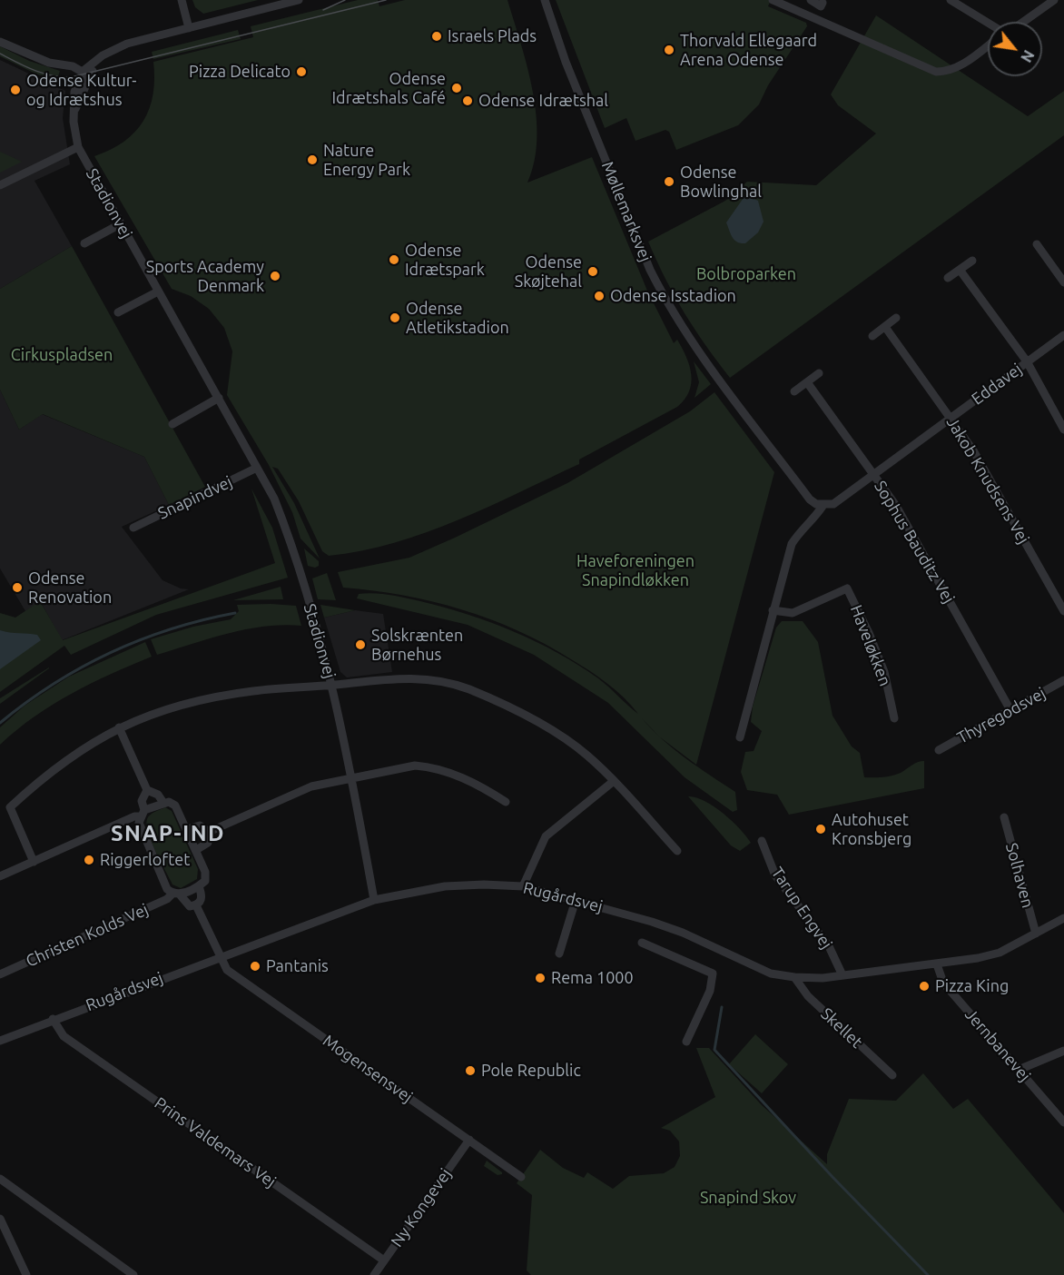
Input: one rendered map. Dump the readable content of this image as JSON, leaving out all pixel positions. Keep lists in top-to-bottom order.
{
  "streets": {
    "street": [
      "Stadionvej",
      "Møllemarksvej",
      "Eddavej",
      "Jakob Knudsens Vej",
      "Snapindvej",
      "Sophus Bauditz Vej",
      "Haveløkken",
      "Thyregodsvej",
      "Solhaven",
      "Rugårdsvej",
      "Tarup Engvej",
      "Christen Kolds Vej",
      "Skellet",
      "Jernbanevej",
      "Mogensensvej",
      "Prins Valdemars Vej",
      "Ny Kongevej"
    ]
  },
  "crossings": [
    ["Stadionvej", "Snapindvej"],
    ["Stadionvej", "Rugårdsvej"],
    ["Møllemarksvej", "Eddavej"],
    ["Eddavej", "Jakob Knudsens Vej"],
    ["Eddavej", "Sophus Bauditz Vej"],
    ["Sophus Bauditz Vej", "Thyregodsvej"],
    ["Solhaven", "Rugårdsvej"],
    ["Rugårdsvej", "Tarup Engvej"],
    ["Rugårdsvej", "Skellet"],
    ["Rugårdsvej", "Jernbanevej"],
    ["Rugårdsvej", "Mogensensvej"],
    ["Rugårdsvej", "Prins Valdemars Vej"],
    ["Mogensensvej", "Ny Kongevej"],
    ["Prins Valdemars Vej", "Ny Kongevej"]
  ],
  "districts": ["SNAP-IND"],
  "parks": [
    "Bolbroparken",
    "Cirkuspladsen",
    "Haveforeningen Snapindløkken",
    "Snapind Skov"
  ],
  "places": [
    "Israels Plads",
    "Thorvald Ellegaard Arena Odense",
    "Pizza Delicato",
    "Odense Idrætshals Café",
    "Odense Kultur- og Idrætshus",
    "Odense Idrætshal",
    "Nature Energy Park",
    "Odense Bowlinghal",
    "Odense Idrætspark",
    "Odense Skøjtehal",
    "Sports Academy Denmark",
    "Odense Isstadion",
    "Odense Atletikstadion",
    "Odense Renovation",
    "Solskrænten Børnehus",
    "Autohuset Kronsbjerg",
    "Riggerloftet",
    "Pantanis",
    "Rema 1000",
    "Pizza King",
    "Pole Republic"
  ],
  "north": "bottom right"
}
